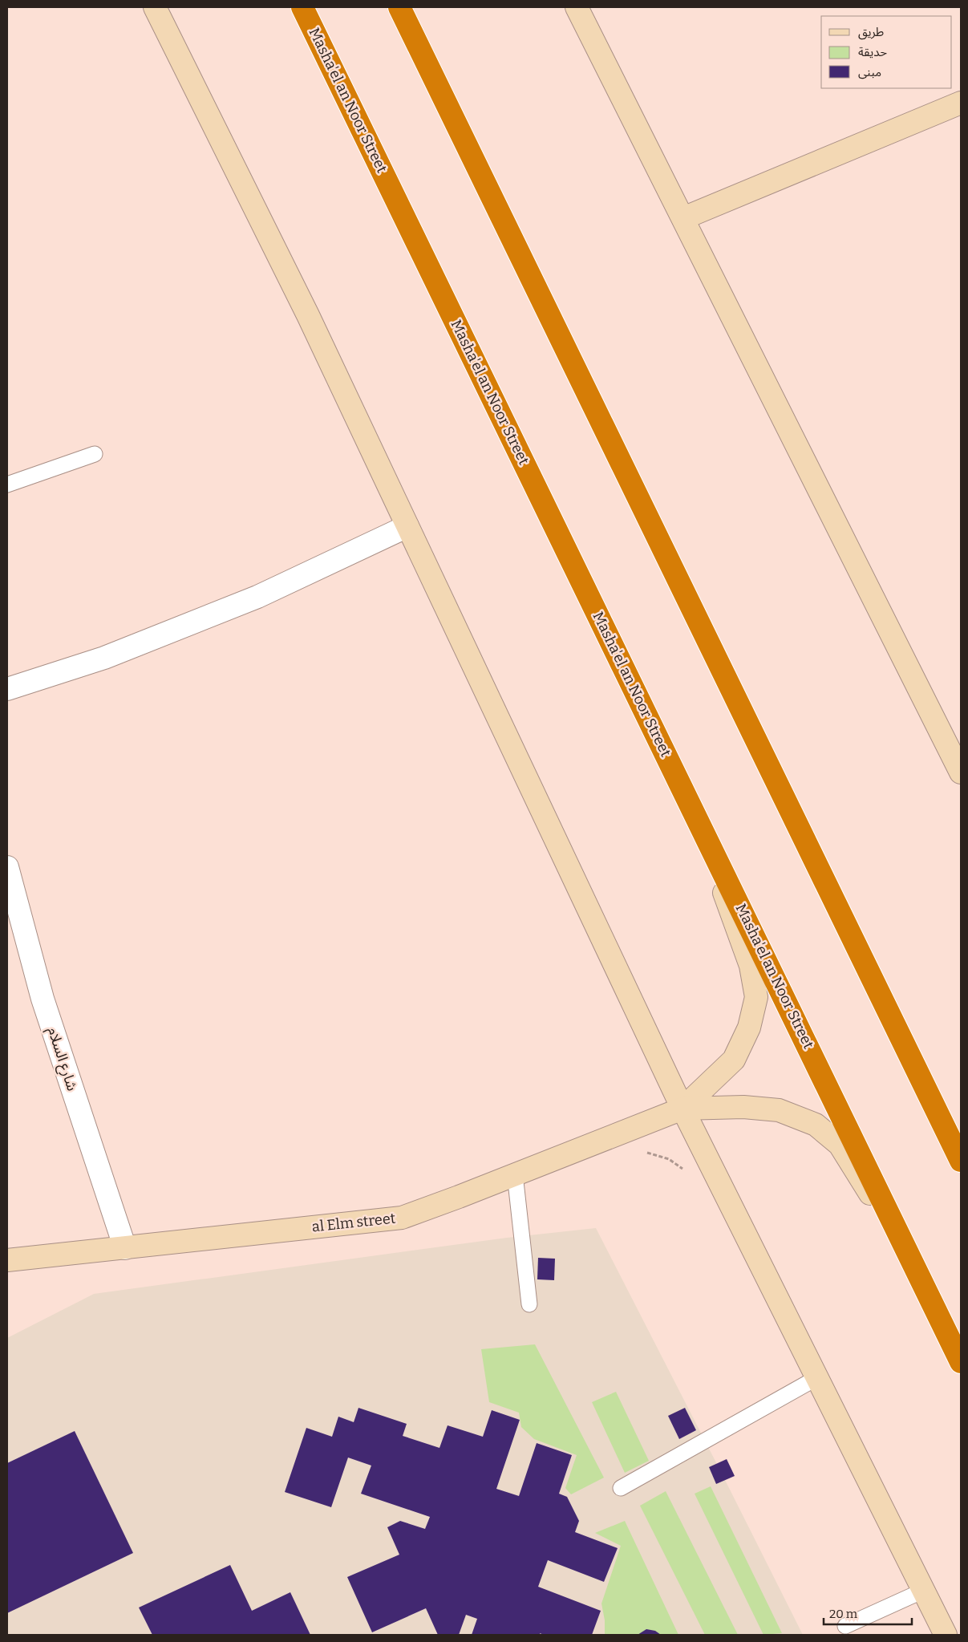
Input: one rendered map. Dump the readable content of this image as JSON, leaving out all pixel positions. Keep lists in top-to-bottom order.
{
  "streets": {
    "highway": ["Masha'el an Noor Street"],
    "street": ["شارع السلام", "al Elm street"]
  },
  "crossings": [
    ["شارع السلام", "al Elm street"]
  ],
  "legend": ["طريق", "حديقة", "مبنى"],
  "scale_bar": "20 m"
}
